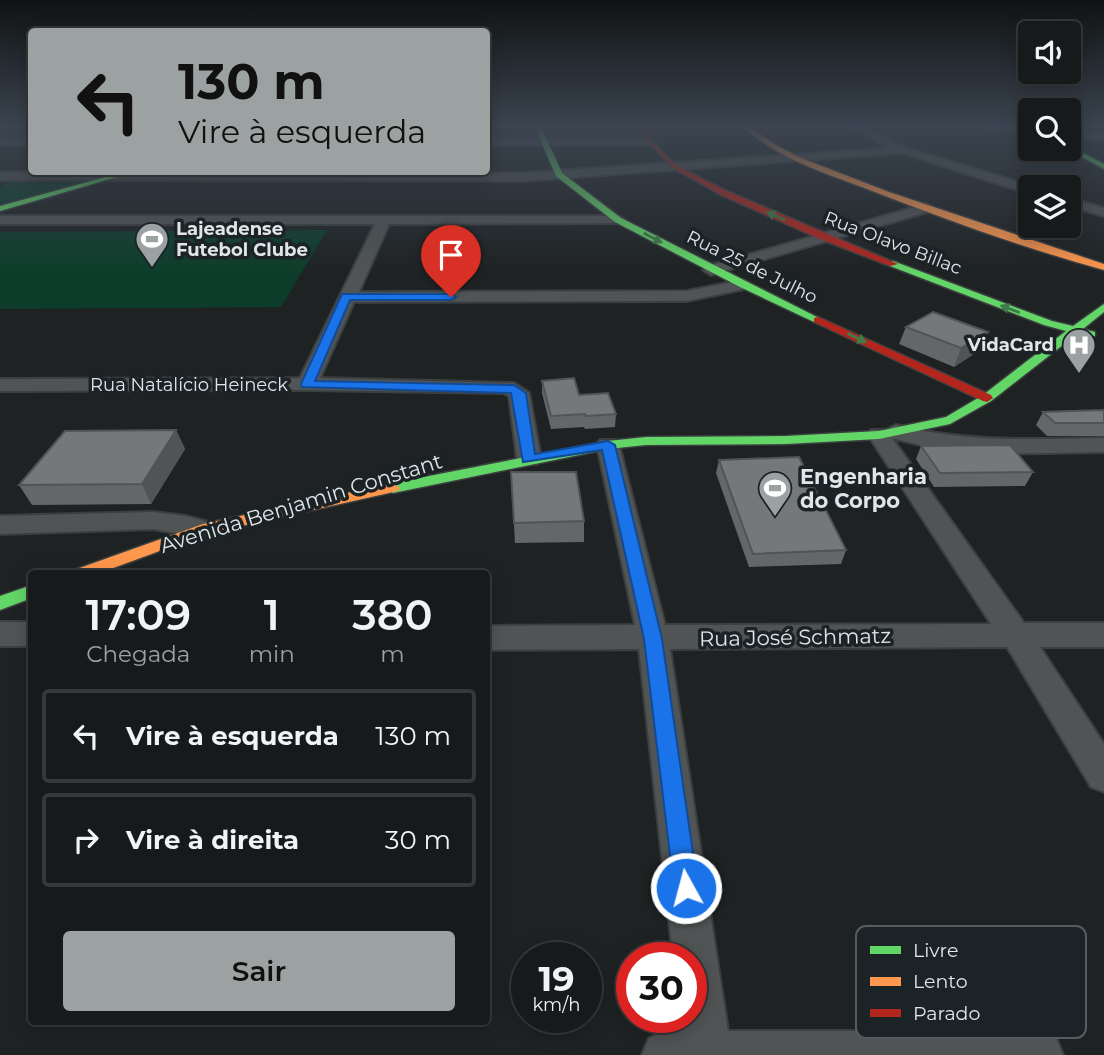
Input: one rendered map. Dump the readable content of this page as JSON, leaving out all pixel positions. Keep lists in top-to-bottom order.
{
  "streets": {
    "street": [
      "Rua Olavo Billac",
      "Rua 25 de Julho",
      "Rua Natalício Heineck",
      "Avenida Benjamin Constant",
      "Rua José Schmatz"
    ]
  },
  "crossings": [
    ["Rua Olavo Billac", "Avenida Benjamin Constant"],
    ["Rua 25 de Julho", "Avenida Benjamin Constant"],
    ["Rua Natalício Heineck", "Avenida Benjamin Constant"]
  ],
  "places": {
    "sports": ["Lajeadense Futebol Clube", "Engenharia do Corpo"],
    "hospital": ["VidaCard"]
  },
  "legend": ["Livre", "Lento", "Parado"],
  "page": {
    "turn": ["130 m", "Vire à esquerda"],
    "eta": [
      "17:09",
      "Chegada",
      "1",
      "min",
      "380",
      "m"
    ],
    "list": [
      {
        "name": "Vire à esquerda",
        "value": "130 m"
      },
      {
        "name": "Vire à direita",
        "value": "30 m"
      }
    ],
    "buttons": "Sair",
    "speed": "19 km/h",
    "limit": "30"
  }
}
